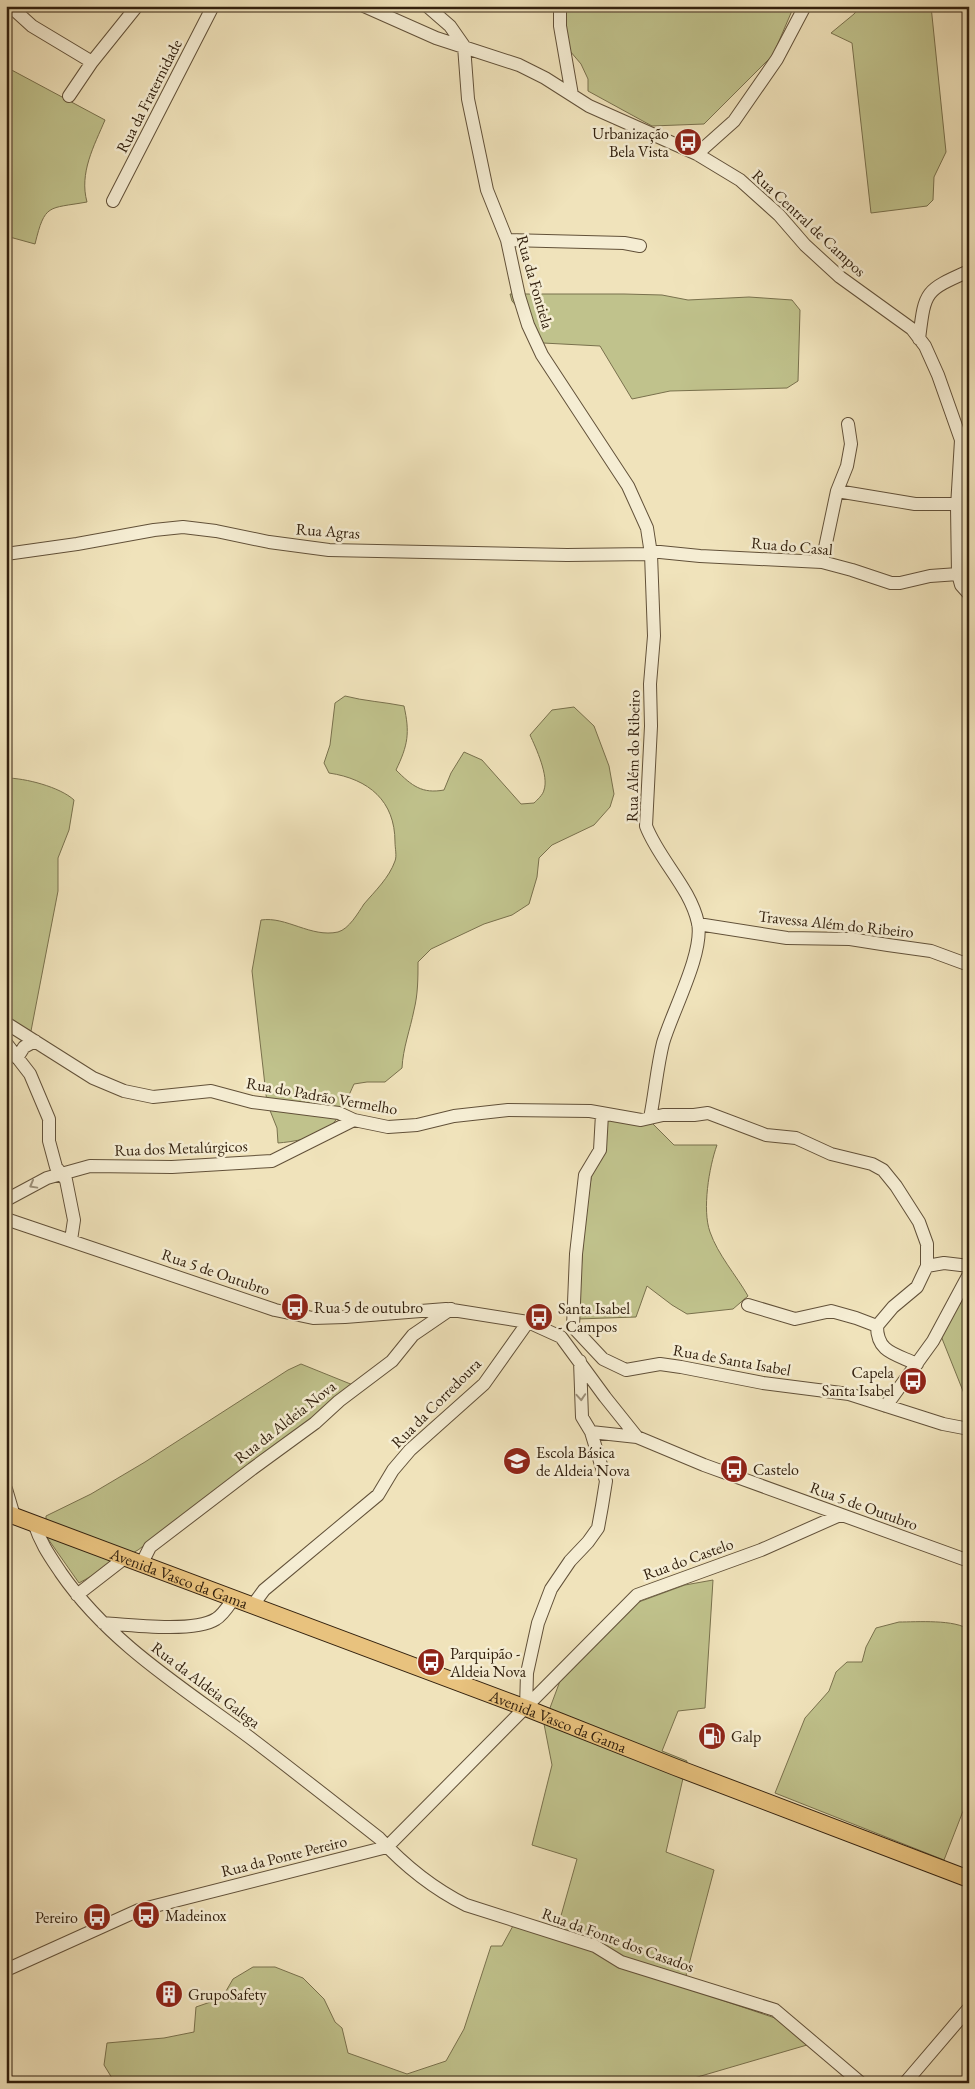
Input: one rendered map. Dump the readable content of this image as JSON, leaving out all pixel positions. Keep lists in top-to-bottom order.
{
  "streets": {
    "main road": ["Avenida Vasco da Gama"],
    "street": [
      "Rua da Fraternidade",
      "Rua Central de Campos",
      "Rua da Fontiela",
      "Rua Agras",
      "Rua do Casal",
      "Rua Além do Ribeiro",
      "Travessa Além do Ribeiro",
      "Rua do Padrão Vermelho",
      "Rua dos Metalúrgicos",
      "Rua 5 de Outubro",
      "Rua de Santa Isabel",
      "Rua da Corredoura",
      "Rua da Aldeia Nova",
      "Rua do Castelo",
      "Rua da Aldeia Galega",
      "Rua da Ponte Pereiro",
      "Rua da Fonte dos Casados"
    ]
  },
  "crossings": [
    ["Rua Central de Campos", "Rua da Fontiela"],
    ["Rua Central de Campos", "Rua do Casal"],
    ["Rua da Fontiela", "Rua Agras"],
    ["Rua da Fontiela", "Rua do Casal"],
    ["Rua da Fontiela", "Rua Além do Ribeiro"],
    ["Rua Agras", "Rua do Casal"],
    ["Rua Agras", "Rua Além do Ribeiro"],
    ["Rua do Casal", "Rua Além do Ribeiro"],
    ["Rua Além do Ribeiro", "Travessa Além do Ribeiro"],
    ["Rua Além do Ribeiro", "Rua do Padrão Vermelho"],
    ["Rua do Padrão Vermelho", "Rua dos Metalúrgicos"],
    ["Rua 5 de Outubro", "Rua da Corredoura"],
    ["Rua 5 de Outubro", "Rua da Aldeia Nova"],
    ["Rua 5 de Outubro", "Rua do Castelo"],
    ["Rua da Corredoura", "Avenida Vasco da Gama"],
    ["Rua da Aldeia Nova", "Avenida Vasco da Gama"],
    ["Rua do Castelo", "Avenida Vasco da Gama"],
    ["Avenida Vasco da Gama", "Rua da Aldeia Galega"],
    ["Rua da Aldeia Galega", "Rua da Ponte Pereiro"],
    ["Rua da Aldeia Galega", "Rua da Fonte dos Casados"],
    ["Rua da Ponte Pereiro", "Rua da Fonte dos Casados"]
  ],
  "places": {
    "bus stop": [
      "Urbanização Bela Vista",
      "Rua 5 de outubro",
      "Santa Isabel - Campos",
      "Capela Santa Isabel",
      "Castelo",
      "Parquipão - Aldeia Nova",
      "Madeinox",
      "Pereiro"
    ],
    "school or university": ["Escola Básica de Aldeia Nova"],
    "fuel station": ["Galp"],
    "building": ["GrupoSafety"]
  }
}
